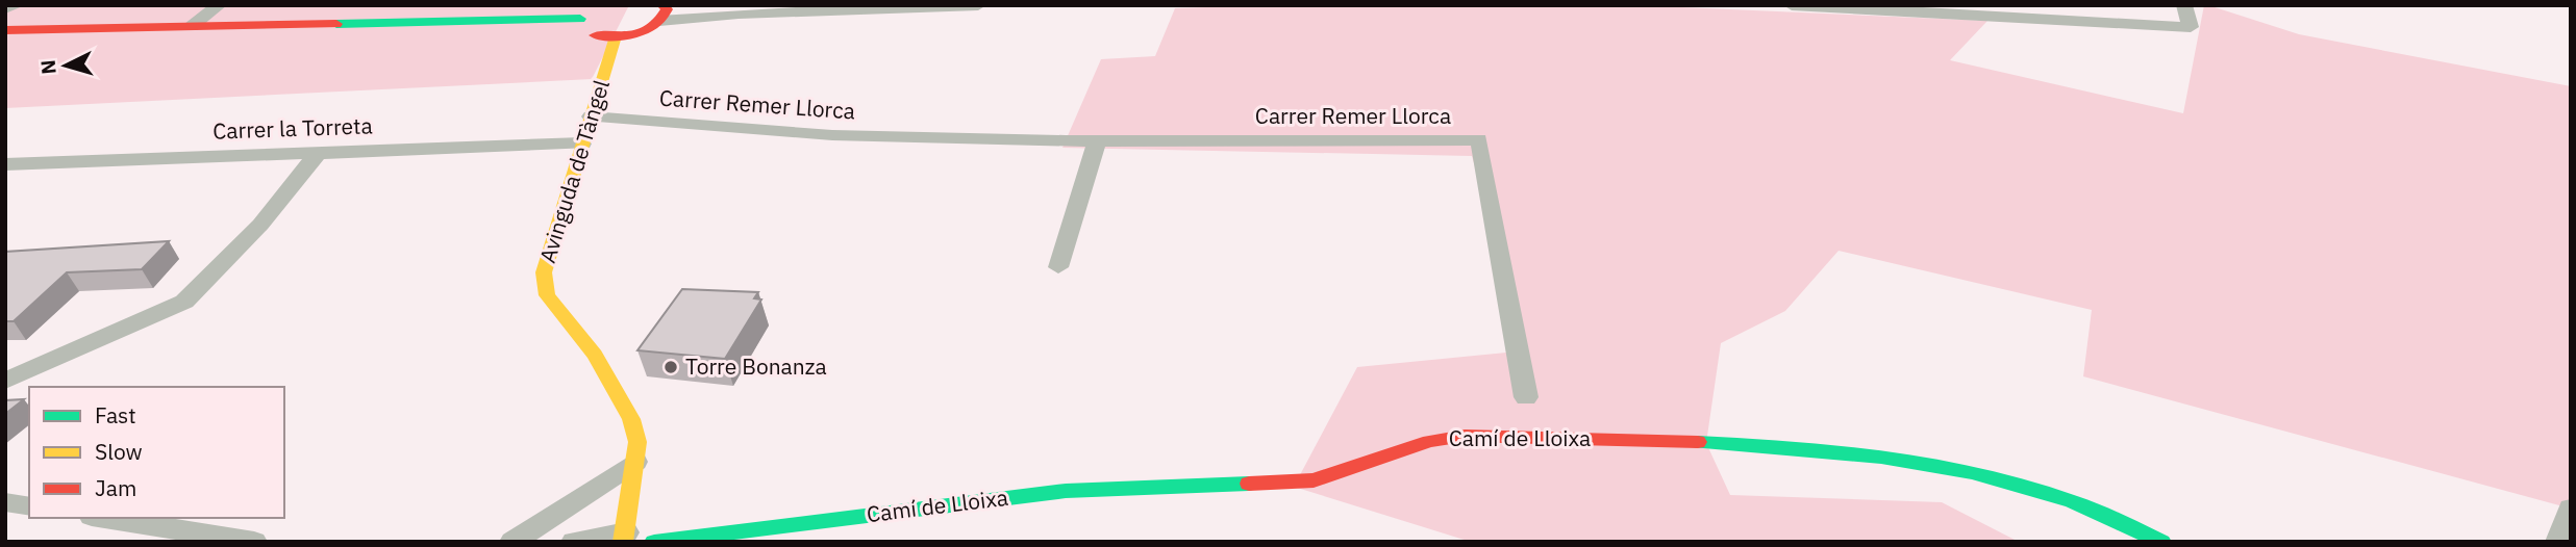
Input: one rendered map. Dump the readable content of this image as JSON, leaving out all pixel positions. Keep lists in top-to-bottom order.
{
  "streets": {
    "street": [
      "Carrer Remer Llorca",
      "Carrer la Torreta",
      "Avinguda de Tàngel",
      "Camí de Lloixa"
    ]
  },
  "crossings": [
    ["Carrer Remer Llorca", "Avinguda de Tàngel"],
    ["Carrer la Torreta", "Avinguda de Tàngel"]
  ],
  "places": ["Torre Bonanza"],
  "legend": ["Fast", "Slow", "Jam"],
  "north": "left"
}
